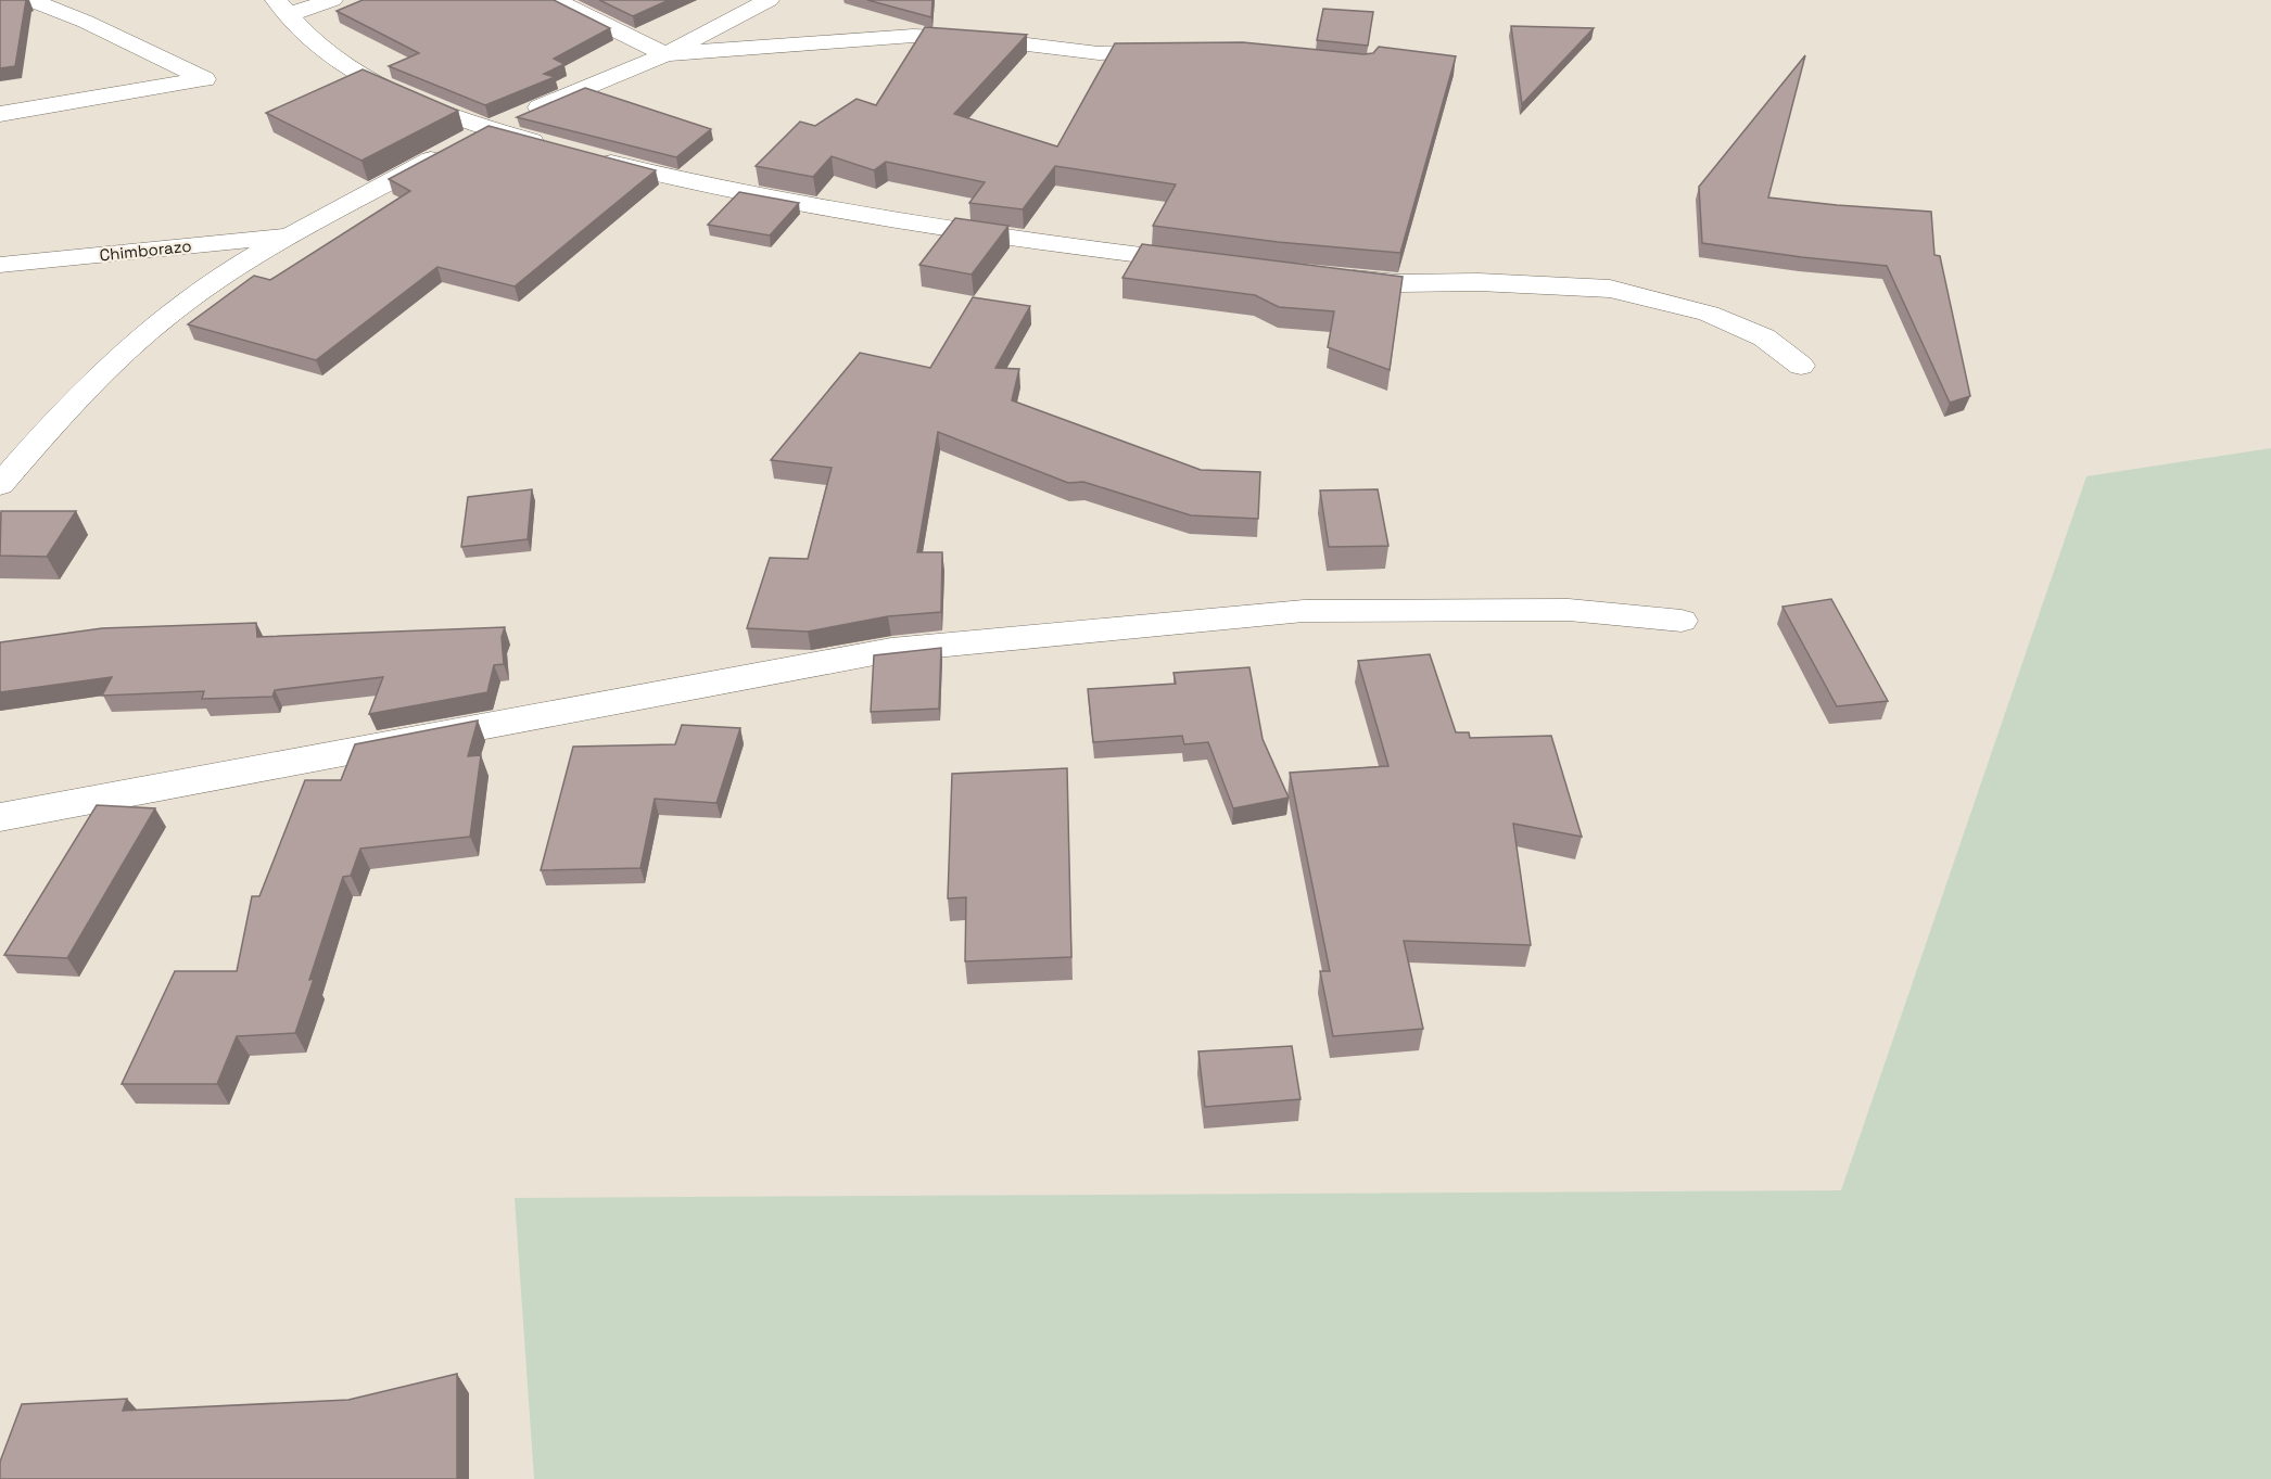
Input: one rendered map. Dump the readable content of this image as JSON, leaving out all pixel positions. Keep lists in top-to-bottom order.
{
  "streets": {
    "street": ["Chimborazo"]
  }
}
